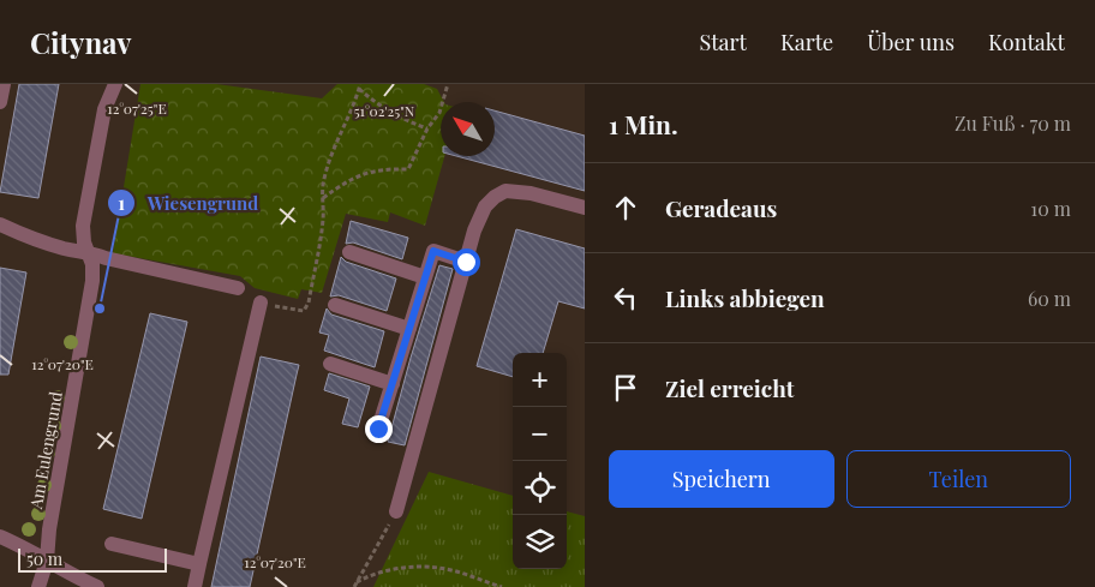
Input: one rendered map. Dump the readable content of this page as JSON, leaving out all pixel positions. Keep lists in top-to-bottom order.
{
  "streets": {
    "street": ["Am Eulengrund"]
  },
  "places": ["Wiesengrund"],
  "scale_bar": "50 m",
  "north": "top left",
  "page": {
    "header": "Citynav",
    "nav": [
      "Start",
      "Karte",
      "Über uns",
      "Kontakt"
    ],
    "heading": ["1 Min.", "Zu Fuß · 70 m"],
    "list": [
      ["Geradeaus", "10 m"],
      ["Links abbiegen", "60 m"],
      "Ziel erreicht"
    ],
    "map_buttons": ["+", "−"],
    "buttons": ["Speichern", "Teilen"],
    "scale": "50 m"
  },
  "coordinates": ["12°07'25\"E", "51°02'25\"N", "12°07'20\"E"]
}
